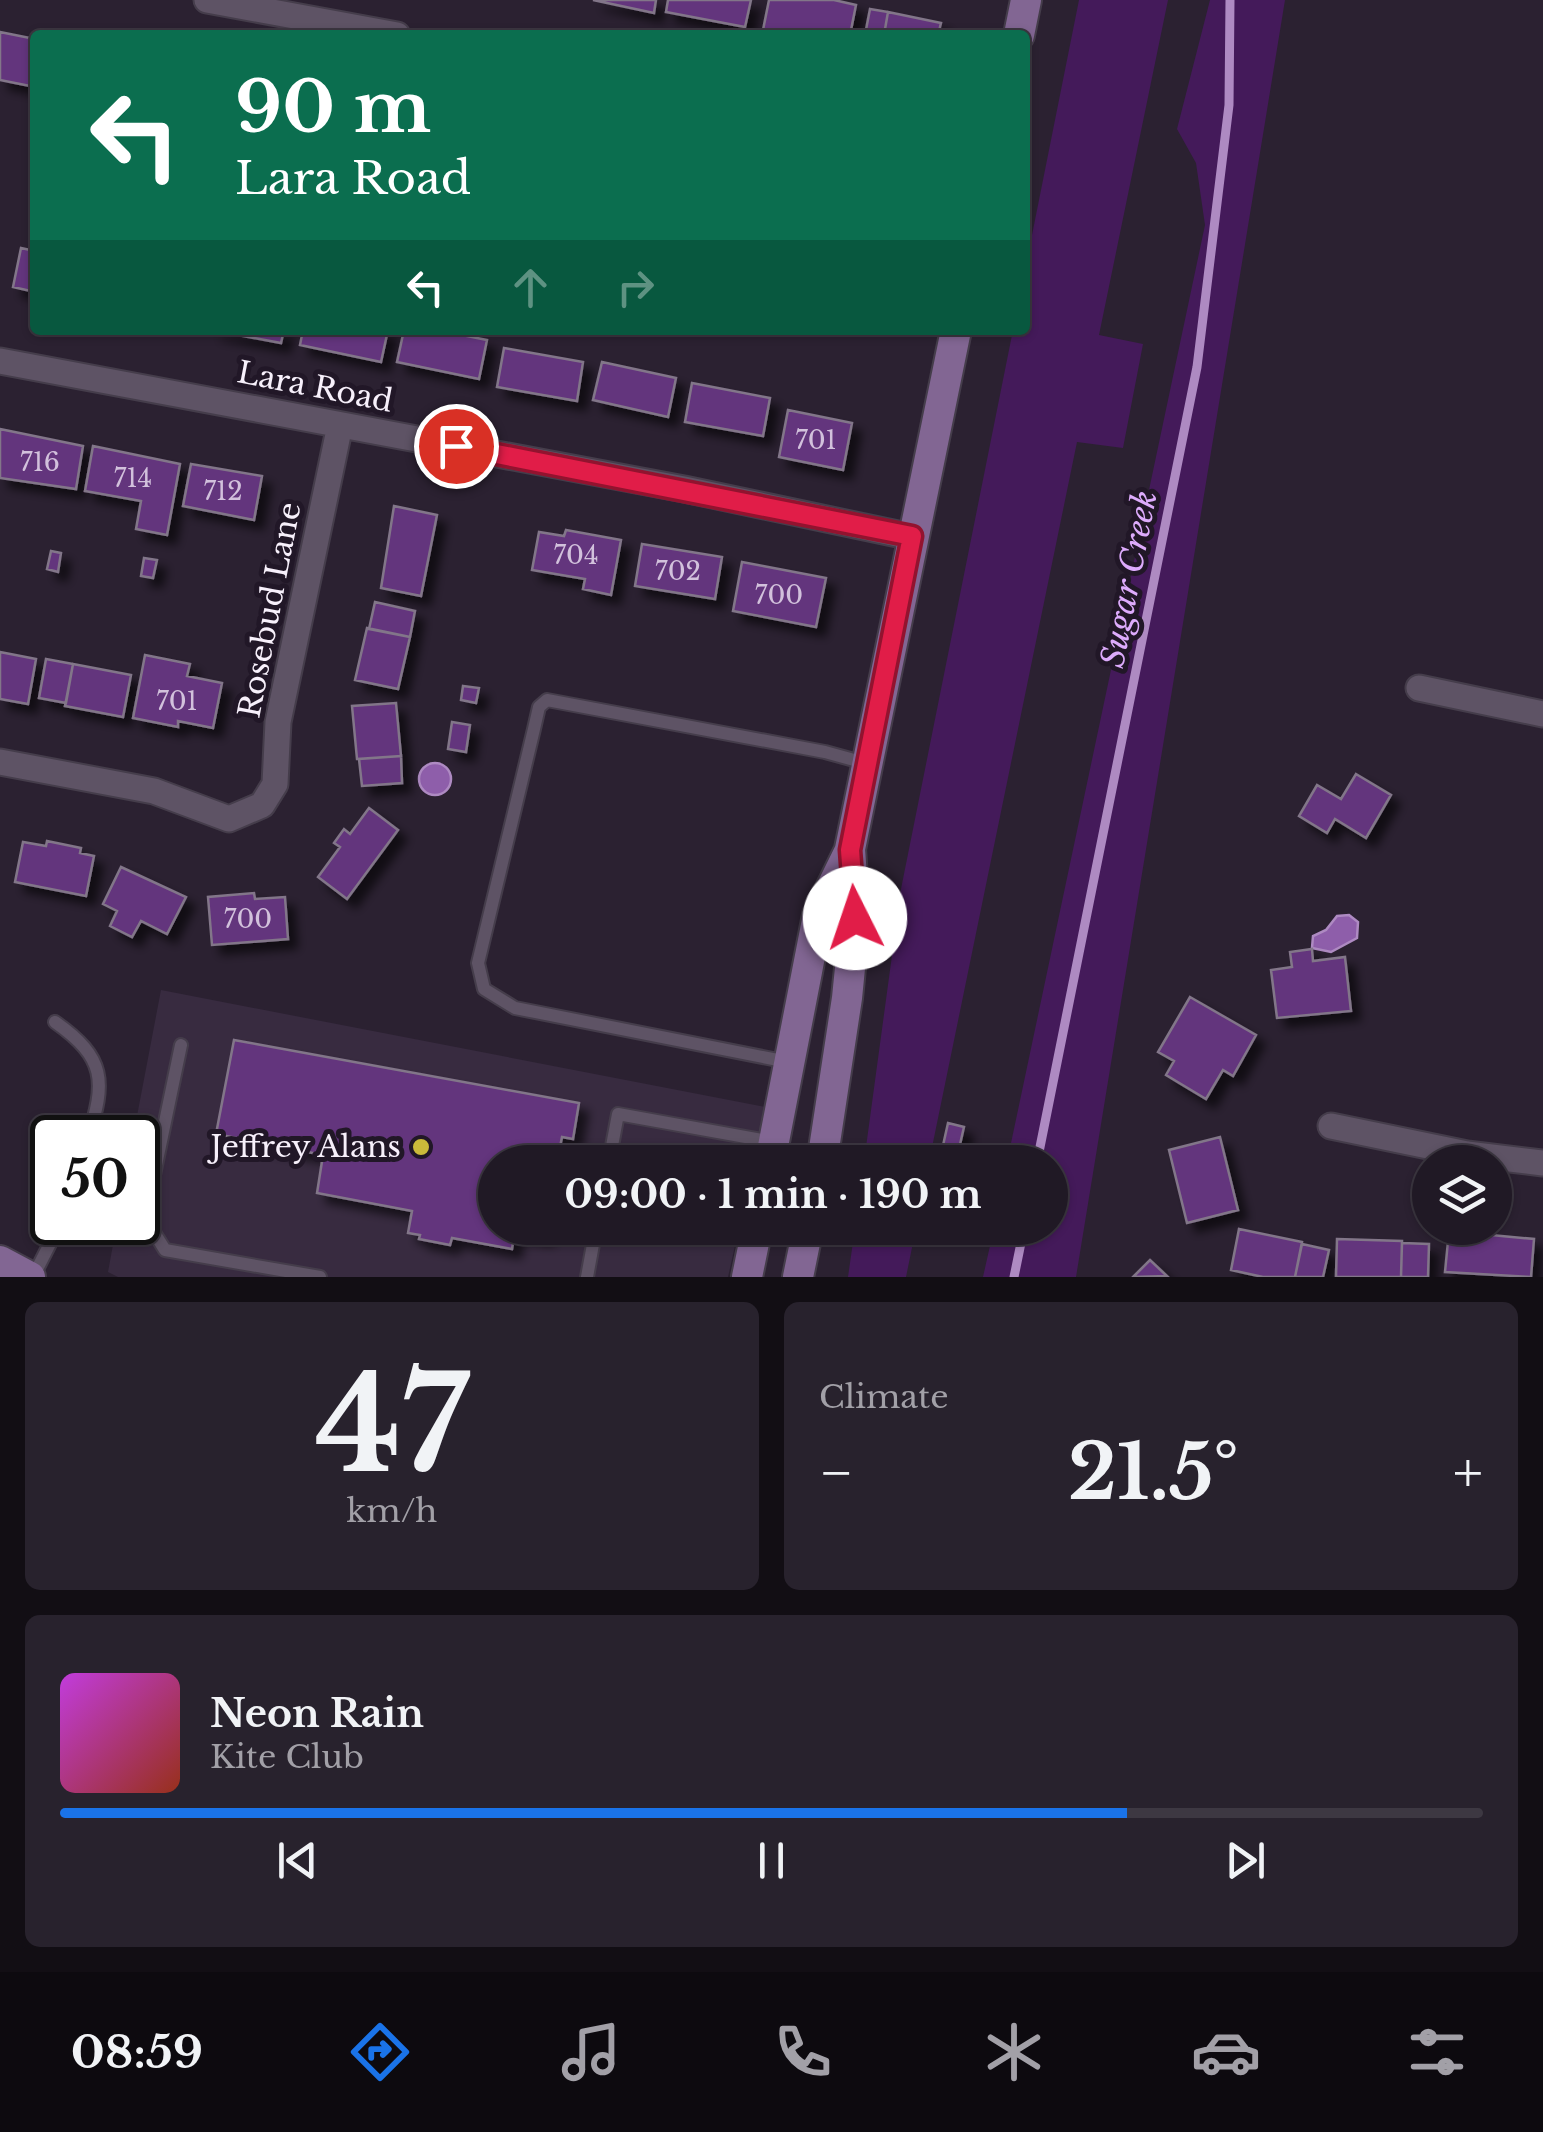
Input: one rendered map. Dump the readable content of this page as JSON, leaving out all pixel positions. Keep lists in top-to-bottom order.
{
  "streets": {
    "street": ["Lara Road", "Rosebud Lane"]
  },
  "crossings": [
    ["Lara Road", "Rosebud Lane"]
  ],
  "water": ["Sugar Creek"],
  "places": ["Jeffrey Alans"],
  "house_numbers": [
    "701",
    "716",
    "714",
    "712",
    "704",
    "702",
    "700",
    "701",
    "700"
  ],
  "page": {
    "turn": ["90 m", "Lara Road"],
    "limit": "50",
    "trip": "09:00 · 1 min · 190 m",
    "tile": [
      ["47", "km/h"],
      "Climate"
    ],
    "heat": ["−", "21.5°", "+"],
    "song": ["Neon Rain", "Kite Club"],
    "tabs": "08:59"
  }
}
